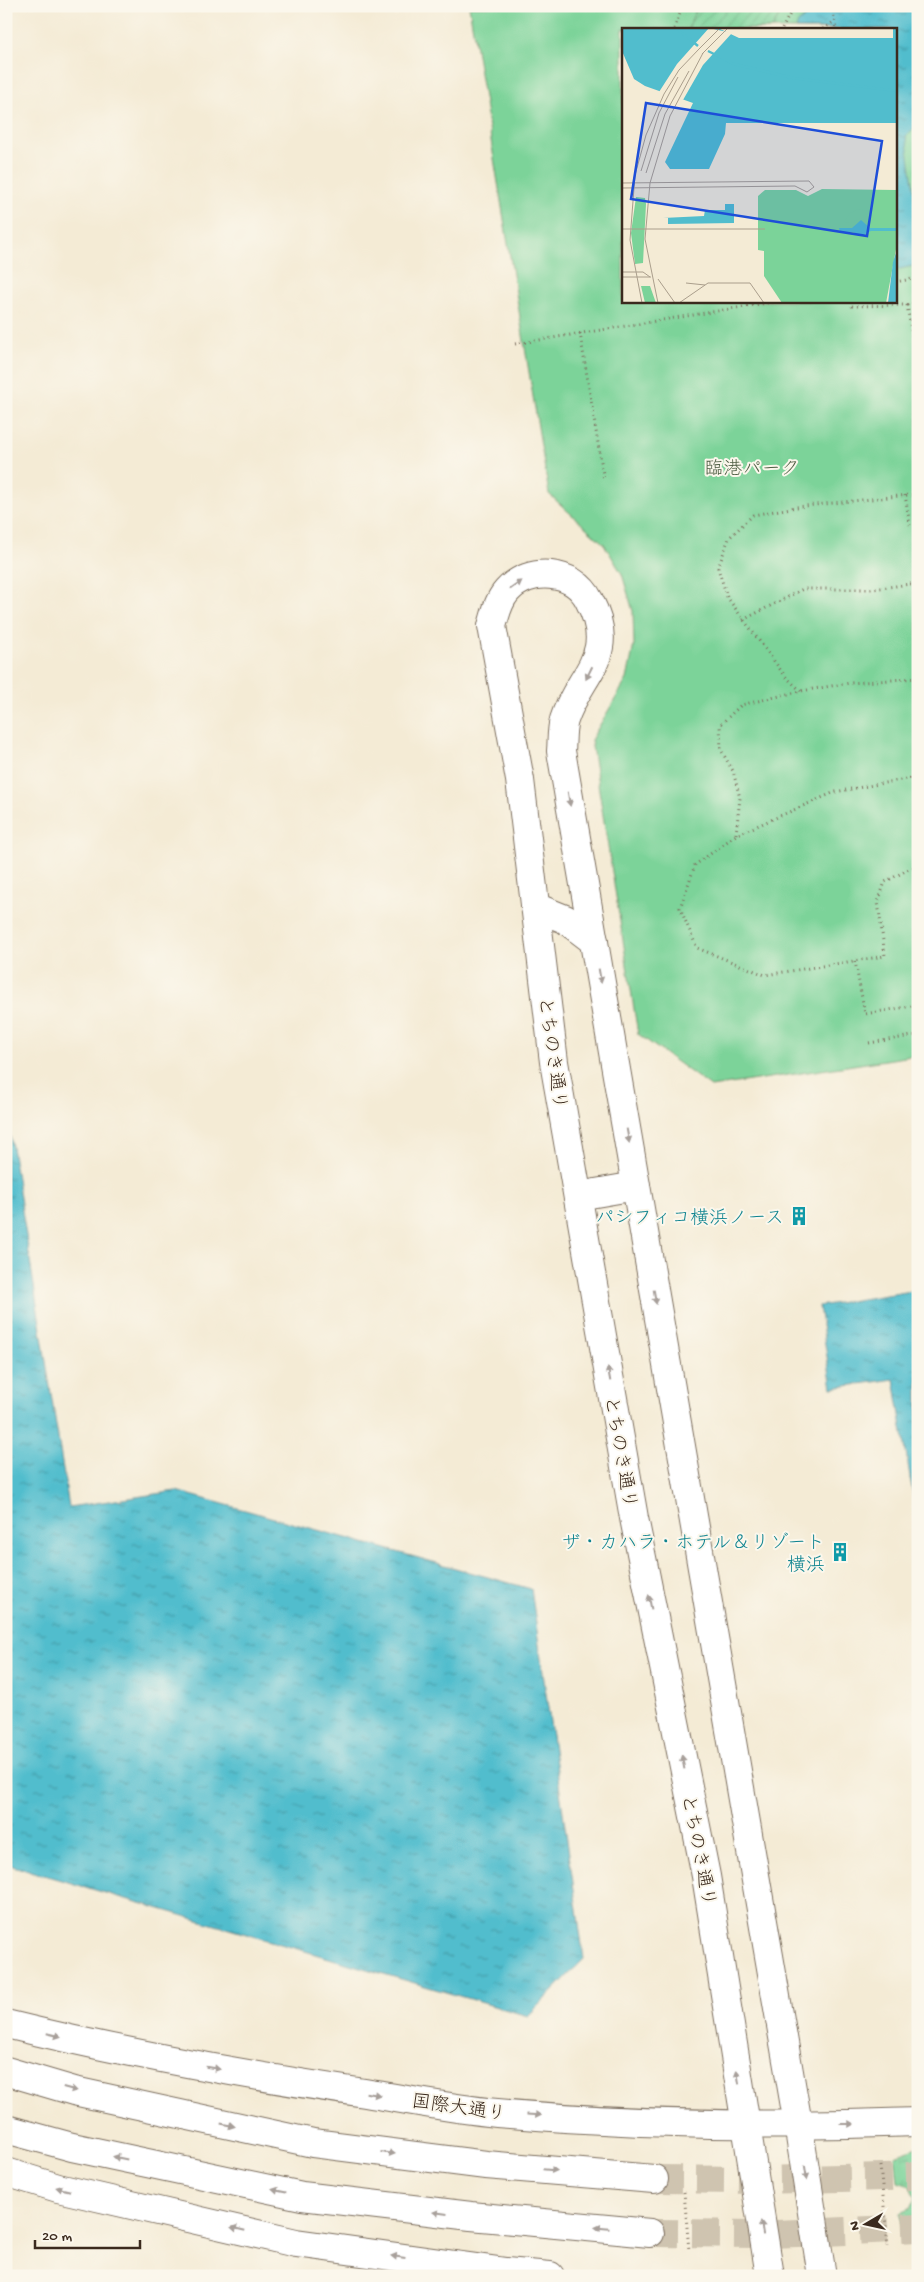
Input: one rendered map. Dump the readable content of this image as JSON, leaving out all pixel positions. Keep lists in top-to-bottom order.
{
  "streets": {
    "street": ["とちのき通り", "国際大通り"]
  },
  "crossings": [
    ["とちのき通り", "国際大通り"]
  ],
  "parks": ["臨港パーク"],
  "places": {
    "building": ["パシフィコ横浜ノース", "ザ・カハラ・ホテル＆リゾート 横浜"]
  },
  "scale_bar": "20 m",
  "north": "left"
}
